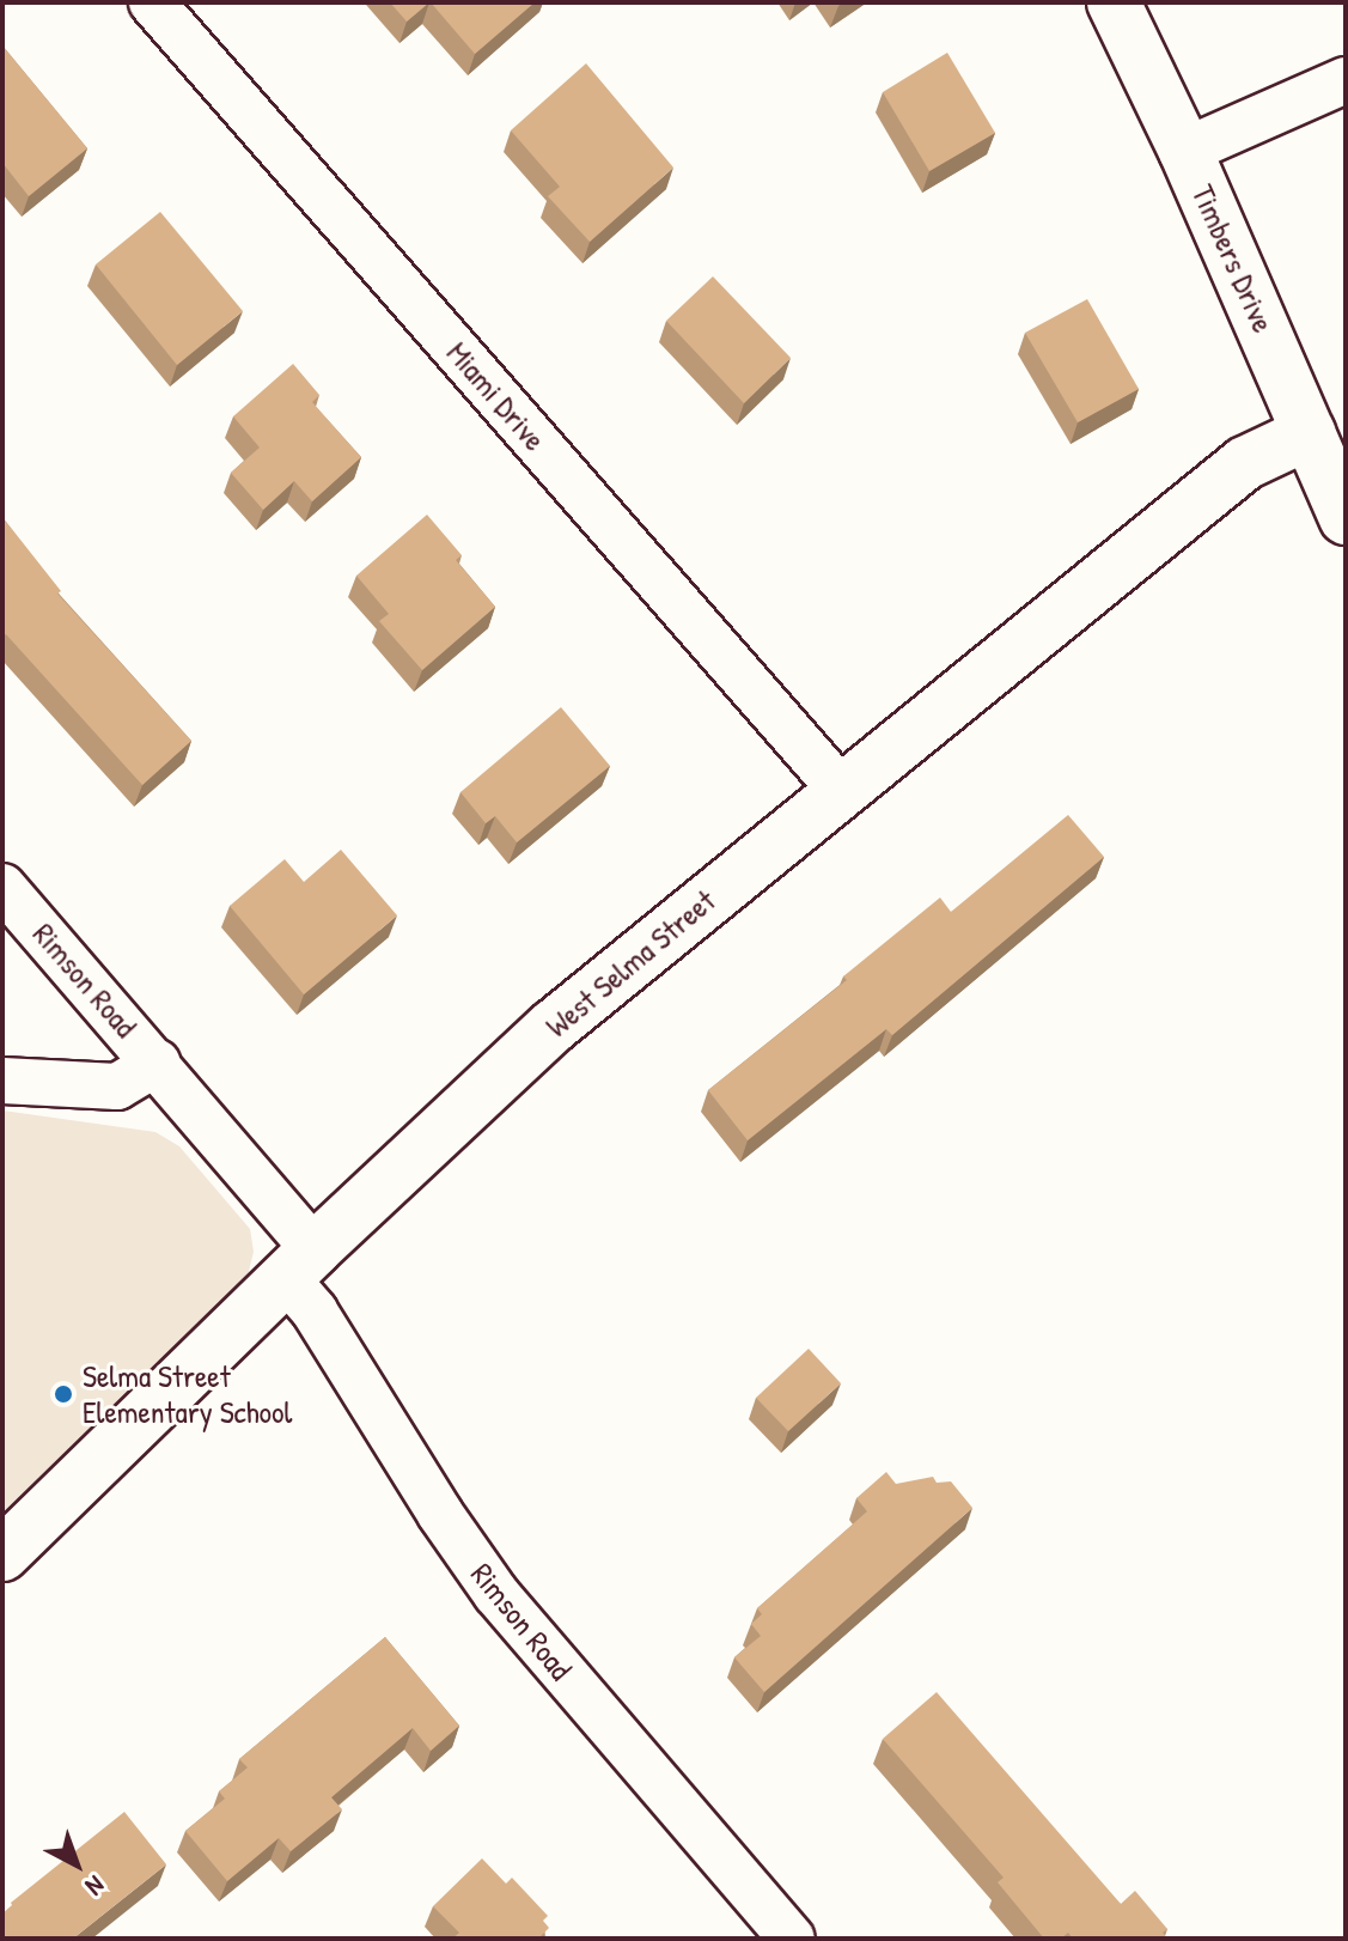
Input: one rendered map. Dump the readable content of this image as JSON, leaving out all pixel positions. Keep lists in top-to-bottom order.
{
  "streets": {
    "street": [
      "Timbers Drive",
      "Miami Drive",
      "West Selma Street",
      "Rimson Road"
    ]
  },
  "crossings": [
    ["Timbers Drive", "West Selma Street"],
    ["Miami Drive", "West Selma Street"],
    ["West Selma Street", "Rimson Road"]
  ],
  "places": ["Selma Street Elementary School"],
  "north": "bottom right"
}
